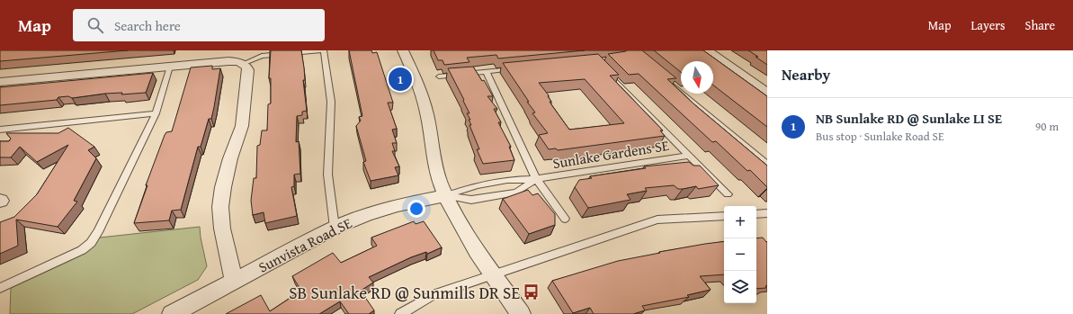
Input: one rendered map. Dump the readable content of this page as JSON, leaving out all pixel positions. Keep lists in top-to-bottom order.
{
  "streets": {
    "street": ["Sunvista Road SE"],
    "lane": ["Sunlake Gardens SE"]
  },
  "crossings": [
    ["Sunlake Gardens SE", "Sunvista Road SE"]
  ],
  "places": {
    "bus stop": ["SB Sunlake RD @ Sunmills DR SE"]
  },
  "north": "bottom",
  "page": {
    "header": "Map",
    "search": "Search here",
    "nav": ["Map", "Layers", "Share"],
    "heading": "Nearby",
    "pins": "1",
    "list": [
      {
        "mark": "1",
        "name": "NB Sunlake RD @ Sunlake LI SE",
        "note": "Bus stop · Sunlake Road SE",
        "value": "90 m"
      }
    ],
    "map_buttons": ["+", "−"]
  }
}
